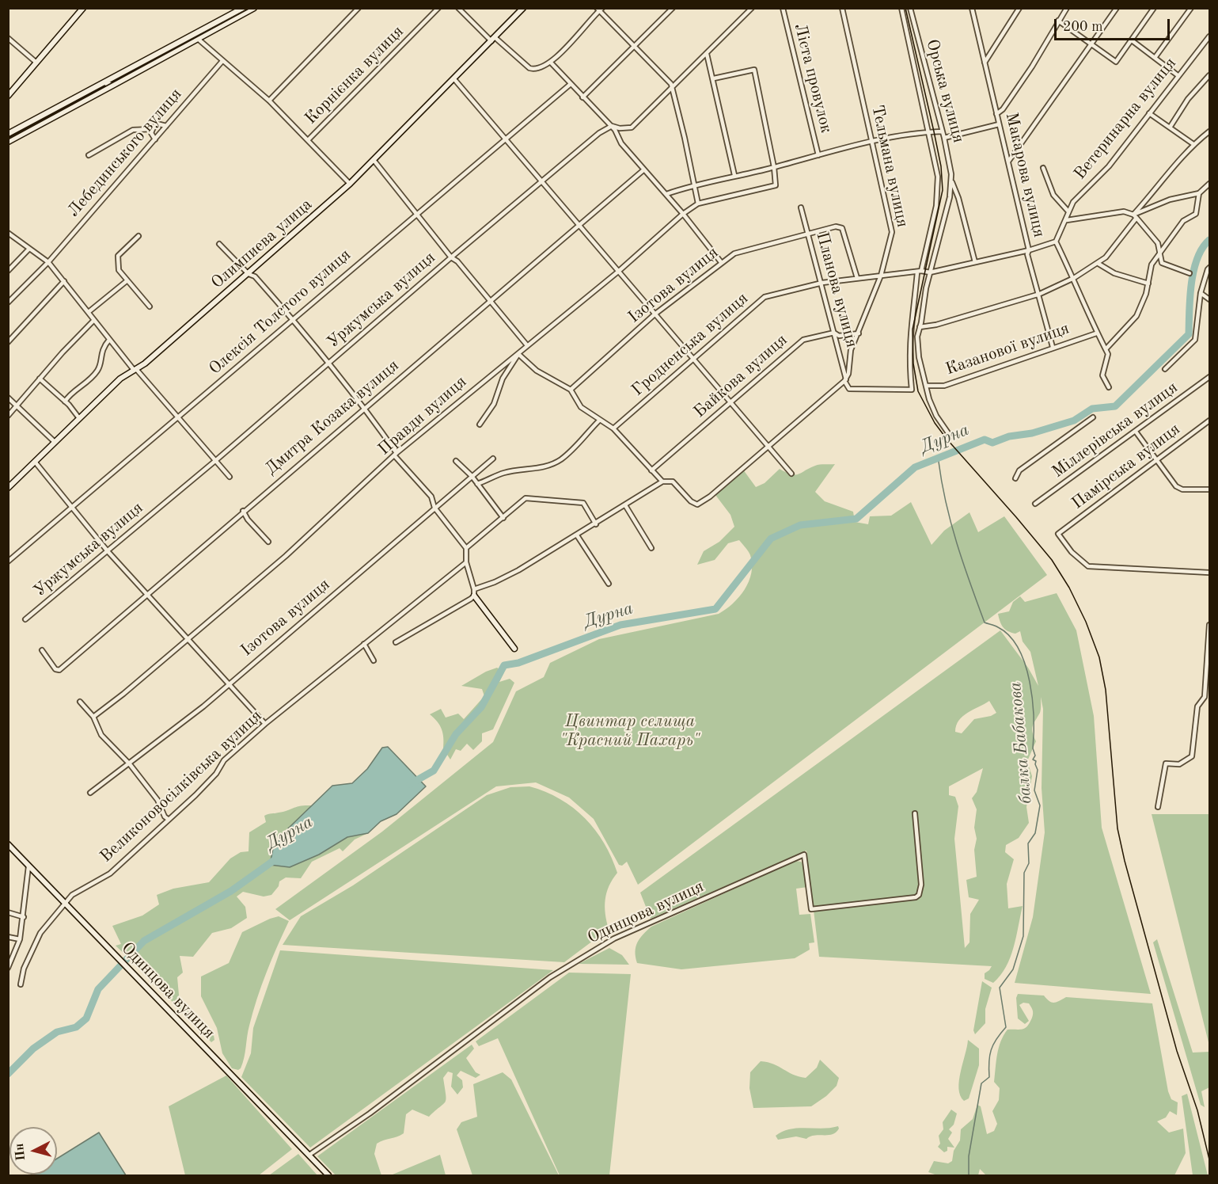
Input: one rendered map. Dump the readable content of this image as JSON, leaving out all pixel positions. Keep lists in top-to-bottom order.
{
  "streets": {
    "main road": ["Олимпиева улица", "Одинцова вулиця"],
    "street": [
      "Корнієнка вулиця",
      "Ліста провулок",
      "Орська вулиця",
      "Ветеринарна вулиця",
      "Лебединського вулиця",
      "Тельмана вулиця",
      "Макарова вулиця",
      "Ізотова вулиця",
      "Планова вулиця",
      "Уржумська вулиця",
      "Олексія Толстого вулиця",
      "Гродненська вулиця",
      "Казанової вулиця",
      "Байкова вулиця",
      "Правди вулиця",
      "Дмитра Козака вулиця",
      "Міллерівська вулиця",
      "Памірська вулиця",
      "Великоновосілківська вулиця"
    ]
  },
  "crossings": [
    ["Орська вулиця", "Гродненська вулиця"],
    ["Орська вулиця", "Казанової вулиця"],
    ["Тельмана вулиця", "Планова вулиця"],
    ["Тельмана вулиця", "Гродненська вулиця"],
    ["Тельмана вулиця", "Байкова вулиця"],
    ["Макарова вулиця", "Казанової вулиця"],
    ["Ізотова вулиця", "Планова вулиця"],
    ["Ізотова вулиця", "Гродненська вулиця"],
    ["Планова вулиця", "Гродненська вулиця"],
    ["Планова вулиця", "Байкова вулиця"],
    ["Великоновосілківська вулиця", "Одинцова вулиця"]
  ],
  "water": ["Дурна", "балка Бабакова"],
  "parks": ["Цвинтар селища \"Красний Пахарь\""],
  "scale_bar": "200 m",
  "north": "left"
}
